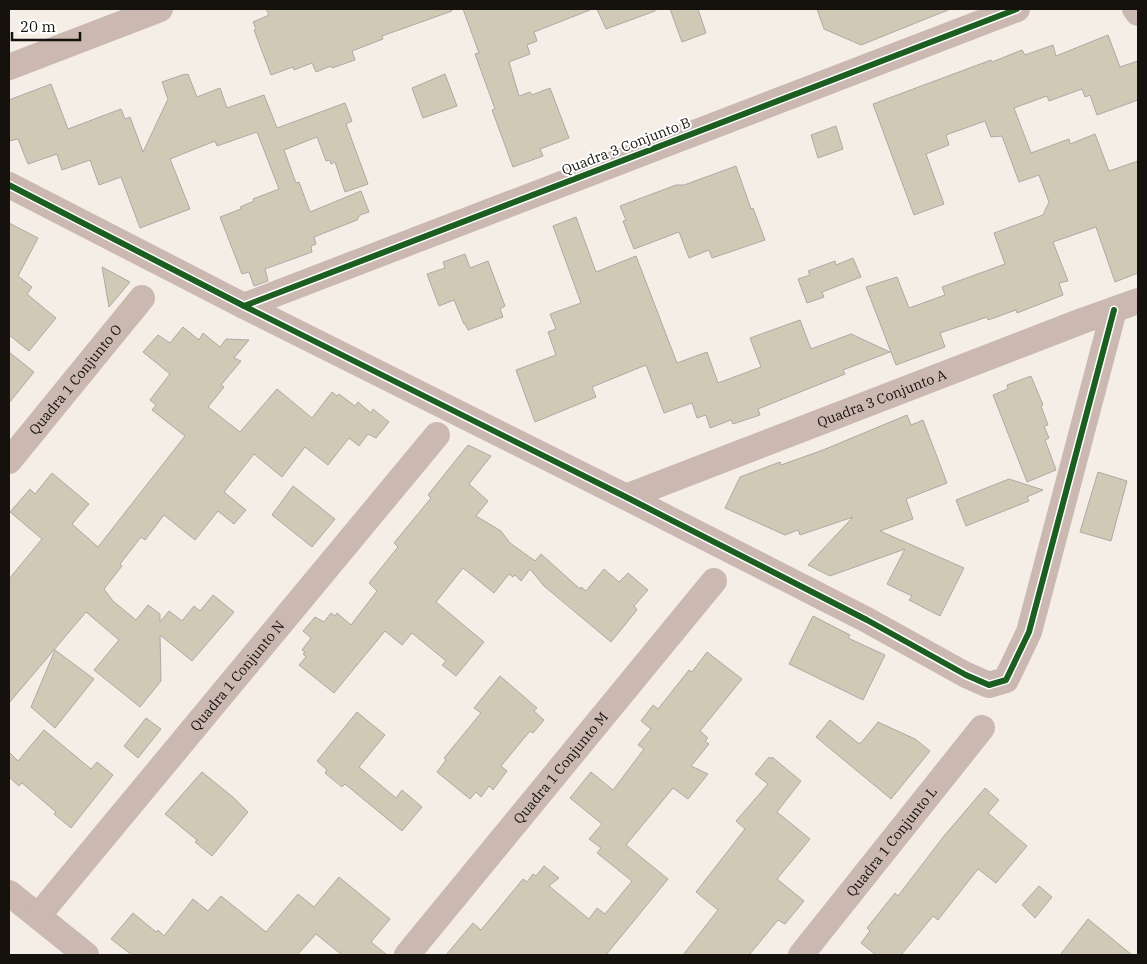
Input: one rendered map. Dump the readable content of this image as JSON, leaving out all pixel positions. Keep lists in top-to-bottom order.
{
  "streets": {
    "street": [
      "Quadra 3 Conjunto B",
      "Quadra 1 Conjunto O",
      "Quadra 3 Conjunto A",
      "Quadra 1 Conjunto N",
      "Quadra 1 Conjunto M",
      "Quadra 1 Conjunto L"
    ]
  },
  "scale_bar": "20 m"
}
